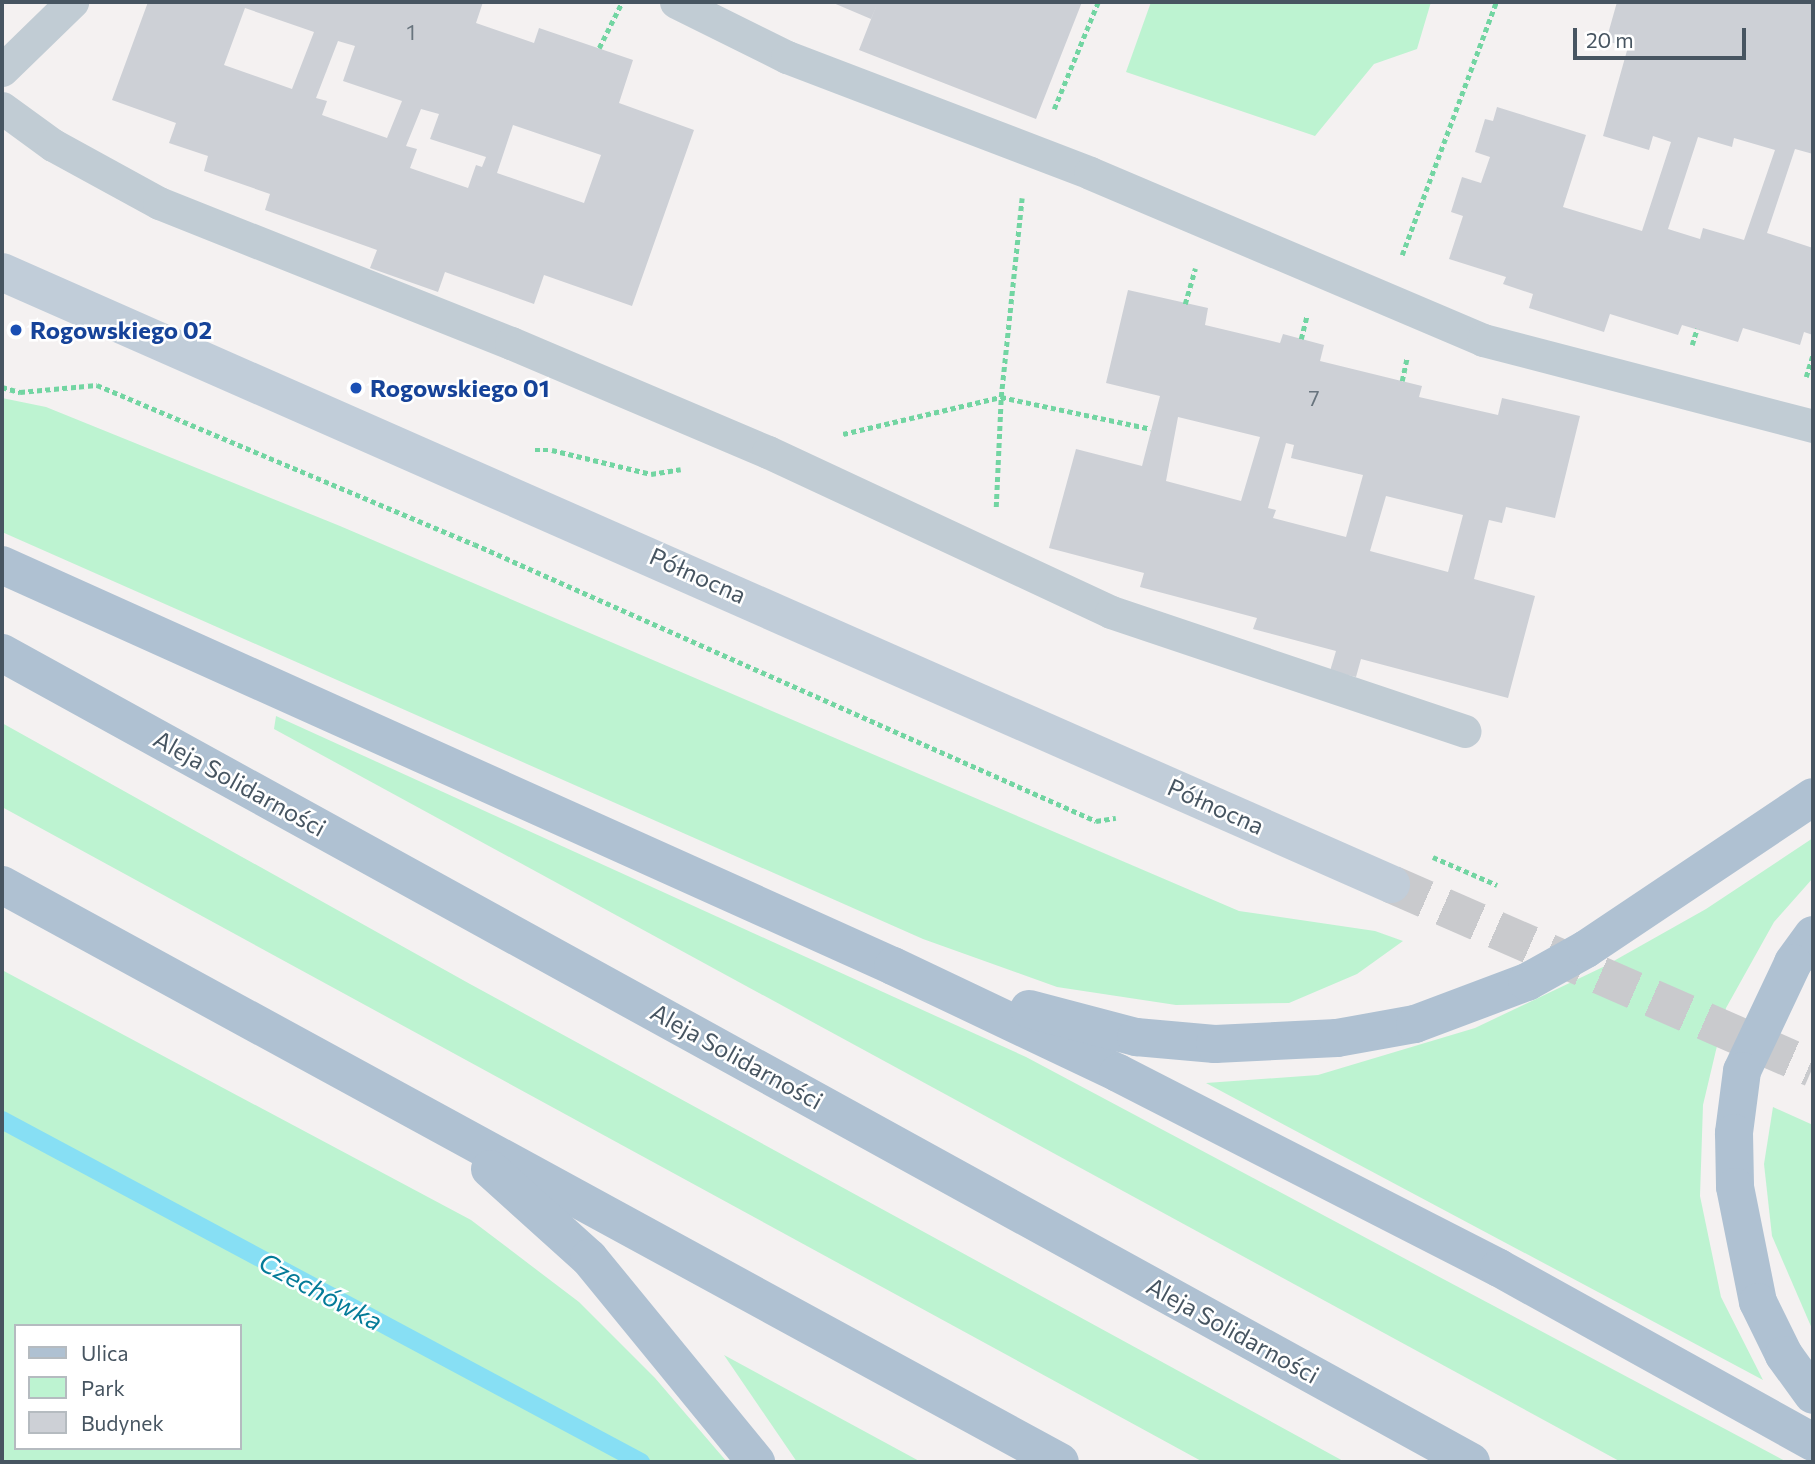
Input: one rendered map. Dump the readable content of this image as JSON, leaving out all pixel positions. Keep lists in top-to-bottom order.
{
  "streets": {
    "main road": ["Aleja Solidarności"],
    "street": ["Północna"]
  },
  "water": ["Czechówka"],
  "places": ["Rogowskiego 02", "Rogowskiego 01"],
  "house_numbers": ["1", "7"],
  "legend": ["Ulica", "Park", "Budynek"],
  "scale_bar": "20 m"
}
